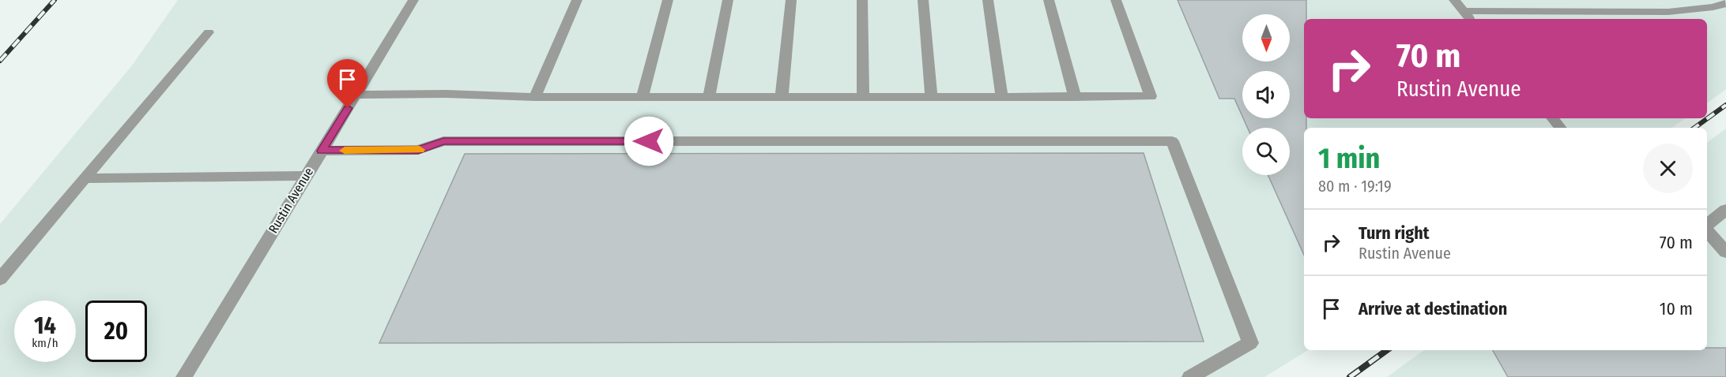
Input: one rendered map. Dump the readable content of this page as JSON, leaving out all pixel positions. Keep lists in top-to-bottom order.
{
  "streets": {
    "street": ["Rustin Avenue"]
  },
  "north": "bottom",
  "page": {
    "turn": ["70 m", "Rustin Avenue"],
    "heading": ["1 min", "80 m · 19:19"],
    "list": [
      {
        "name": "Turn right",
        "note": "Rustin Avenue",
        "value": "70 m"
      },
      {
        "name": "Arrive at destination",
        "value": "10 m"
      }
    ],
    "speed": "14 km/h",
    "limit": "20"
  }
}
